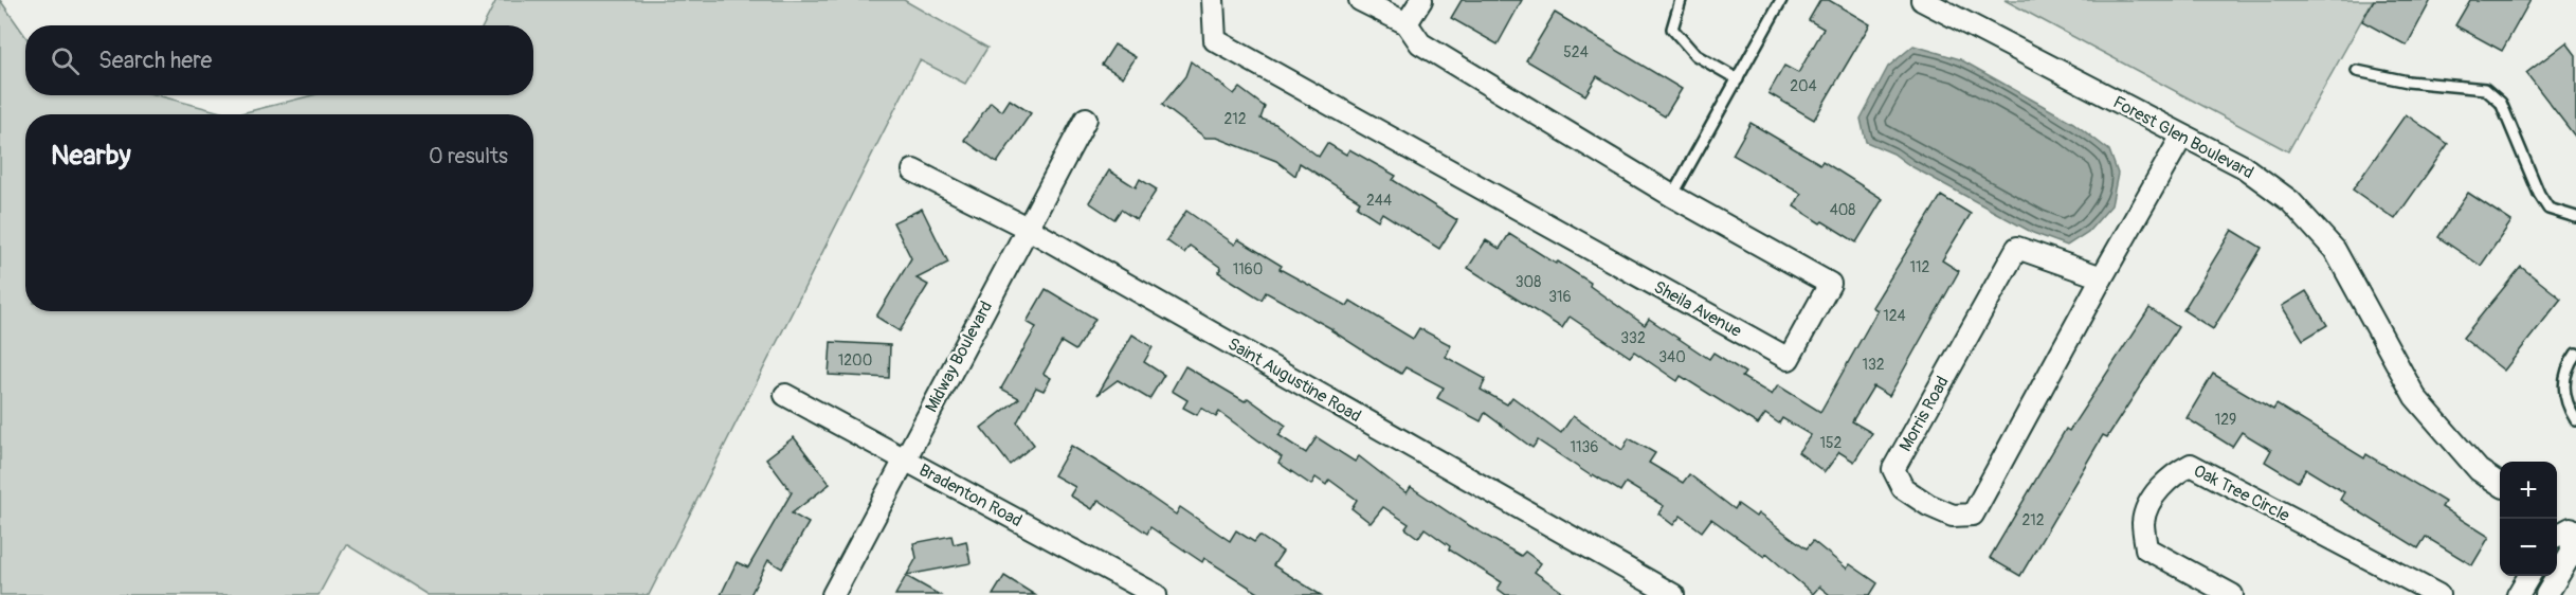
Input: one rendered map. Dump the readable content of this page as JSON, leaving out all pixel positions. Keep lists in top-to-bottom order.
{
  "streets": {
    "street": [
      "Forest Glen Boulevard",
      "Sheila Avenue",
      "Midway Boulevard",
      "Saint Augustine Road",
      "Morris Road",
      "Oak Tree Circle",
      "Bradenton Road"
    ]
  },
  "crossings": [
    ["Forest Glen Boulevard", "Morris Road"],
    ["Midway Boulevard", "Saint Augustine Road"],
    ["Midway Boulevard", "Bradenton Road"]
  ],
  "house_numbers": [
    "524",
    "204",
    "212",
    "244",
    "408",
    "112",
    "1160",
    "308",
    "316",
    "124",
    "332",
    "340",
    "1200",
    "132",
    "129",
    "152",
    "1136",
    "212"
  ],
  "page": {
    "search": "Search here",
    "heading": ["Nearby", "0 results"],
    "map_buttons": ["+", "−"]
  }
}
